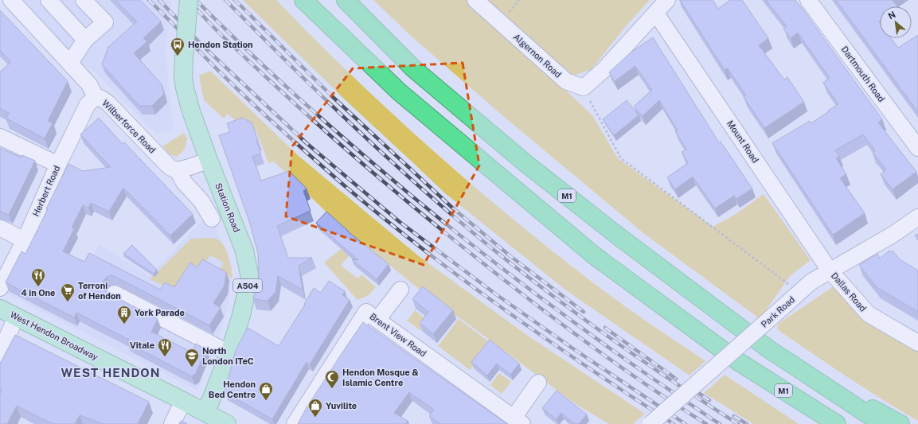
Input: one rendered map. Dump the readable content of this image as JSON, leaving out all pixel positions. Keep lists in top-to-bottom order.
{
  "streets": {
    "highway": ["M1"],
    "main road": ["Station Road", "A504", "West Hendon Broadway"],
    "street": [
      "Algernon Road",
      "Dartmouth Road",
      "Wilberforce Road",
      "Mount Road",
      "Herbert Road",
      "Dallas Road",
      "Park Road",
      "Brent View Road"
    ]
  },
  "crossings": [
    ["Wilberforce Road", "Herbert Road"],
    ["Mount Road", "Dallas Road"],
    ["Mount Road", "Park Road"],
    ["Station Road", "West Hendon Broadway"],
    ["Dallas Road", "Park Road"]
  ],
  "districts": ["WEST HENDON"],
  "places": {
    "bus stop": ["Hendon Station"],
    "restaurant": ["4 in One", "Vitale"],
    "supermarket": ["Terroni of Hendon"],
    "building": ["York Parade"],
    "school or university": ["North London ITeC"],
    "mosque": ["Hendon Mosque & Islamic Centre"],
    "shop": ["Hendon Bed Centre", "Yuvilite"]
  },
  "north": "top left"
}
